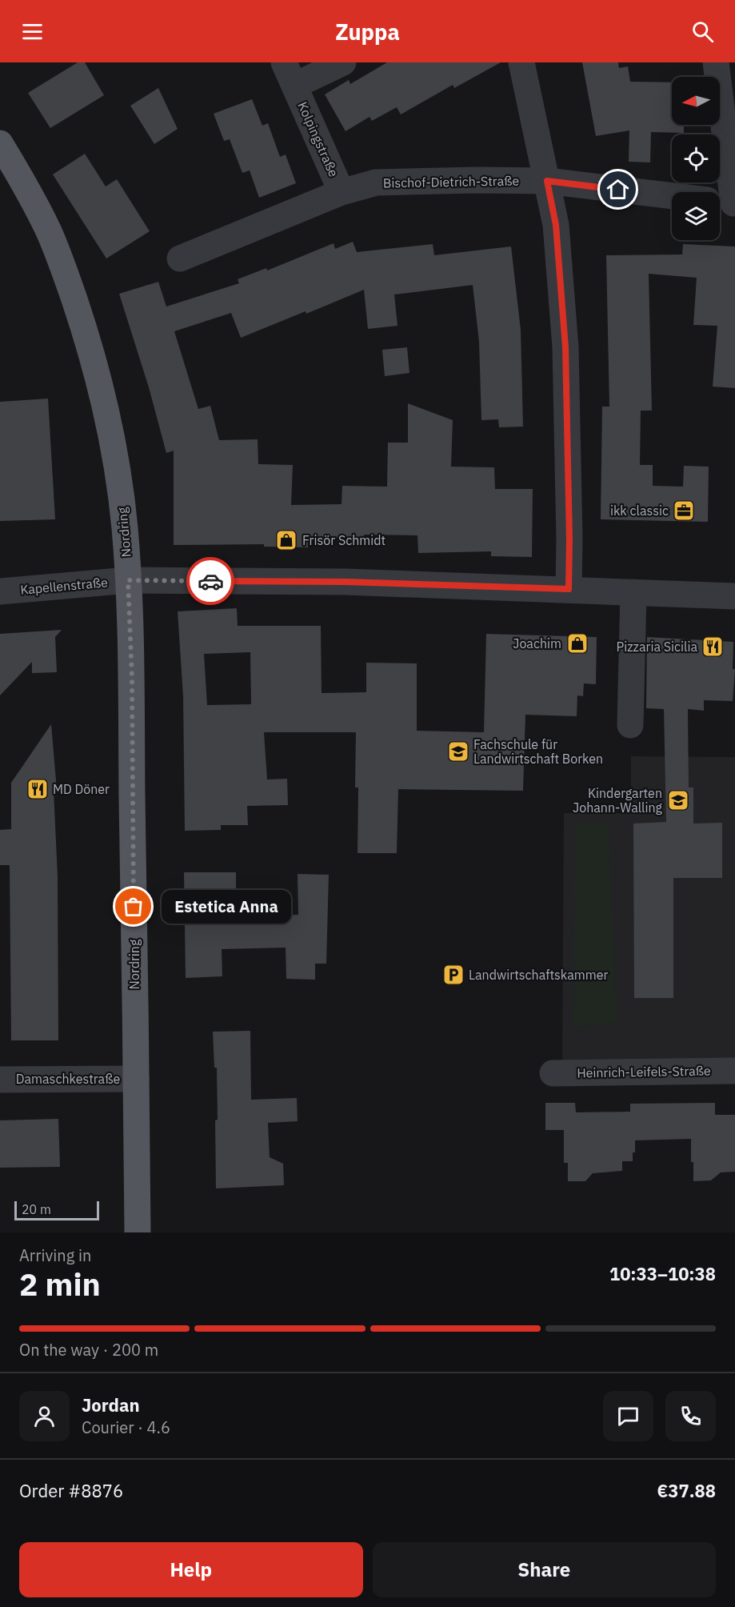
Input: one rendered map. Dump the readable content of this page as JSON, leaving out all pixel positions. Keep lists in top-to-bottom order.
{
  "streets": {
    "main road": ["Nordring"],
    "street": [
      "Kolpingstraße",
      "Bischof-Dietrich-Straße",
      "Kapellenstraße",
      "Heinrich-Leifels-Straße",
      "Damaschkestraße"
    ]
  },
  "crossings": [
    ["Kolpingstraße", "Bischof-Dietrich-Straße"],
    ["Nordring", "Kapellenstraße"],
    ["Nordring", "Damaschkestraße"]
  ],
  "places": {
    "office": ["ikk classic"],
    "shop": ["Frisör Schmidt", "Joachim"],
    "restaurant": ["Pizzaria Sicilia", "MD Döner"],
    "school or university": ["Fachschule für Landwirtschaft Borken", "Kindergarten Johann-Walling"],
    "other": ["Estetica Anna"],
    "parking": ["Landwirtschaftskammer"]
  },
  "scale_bar": "20 m",
  "north": "left",
  "page": {
    "header": "Zuppa",
    "bubble": "Estetica Anna",
    "scale": "20 m",
    "heading": ["2 min", "Arriving in", "10:33–10:38"],
    "panel": [
      "Jordan",
      "Courier · 4.6",
      "Order #8876",
      "€37.88"
    ],
    "bar": "On the way · 200 m",
    "buttons": ["Help", "Share"]
  }
}
